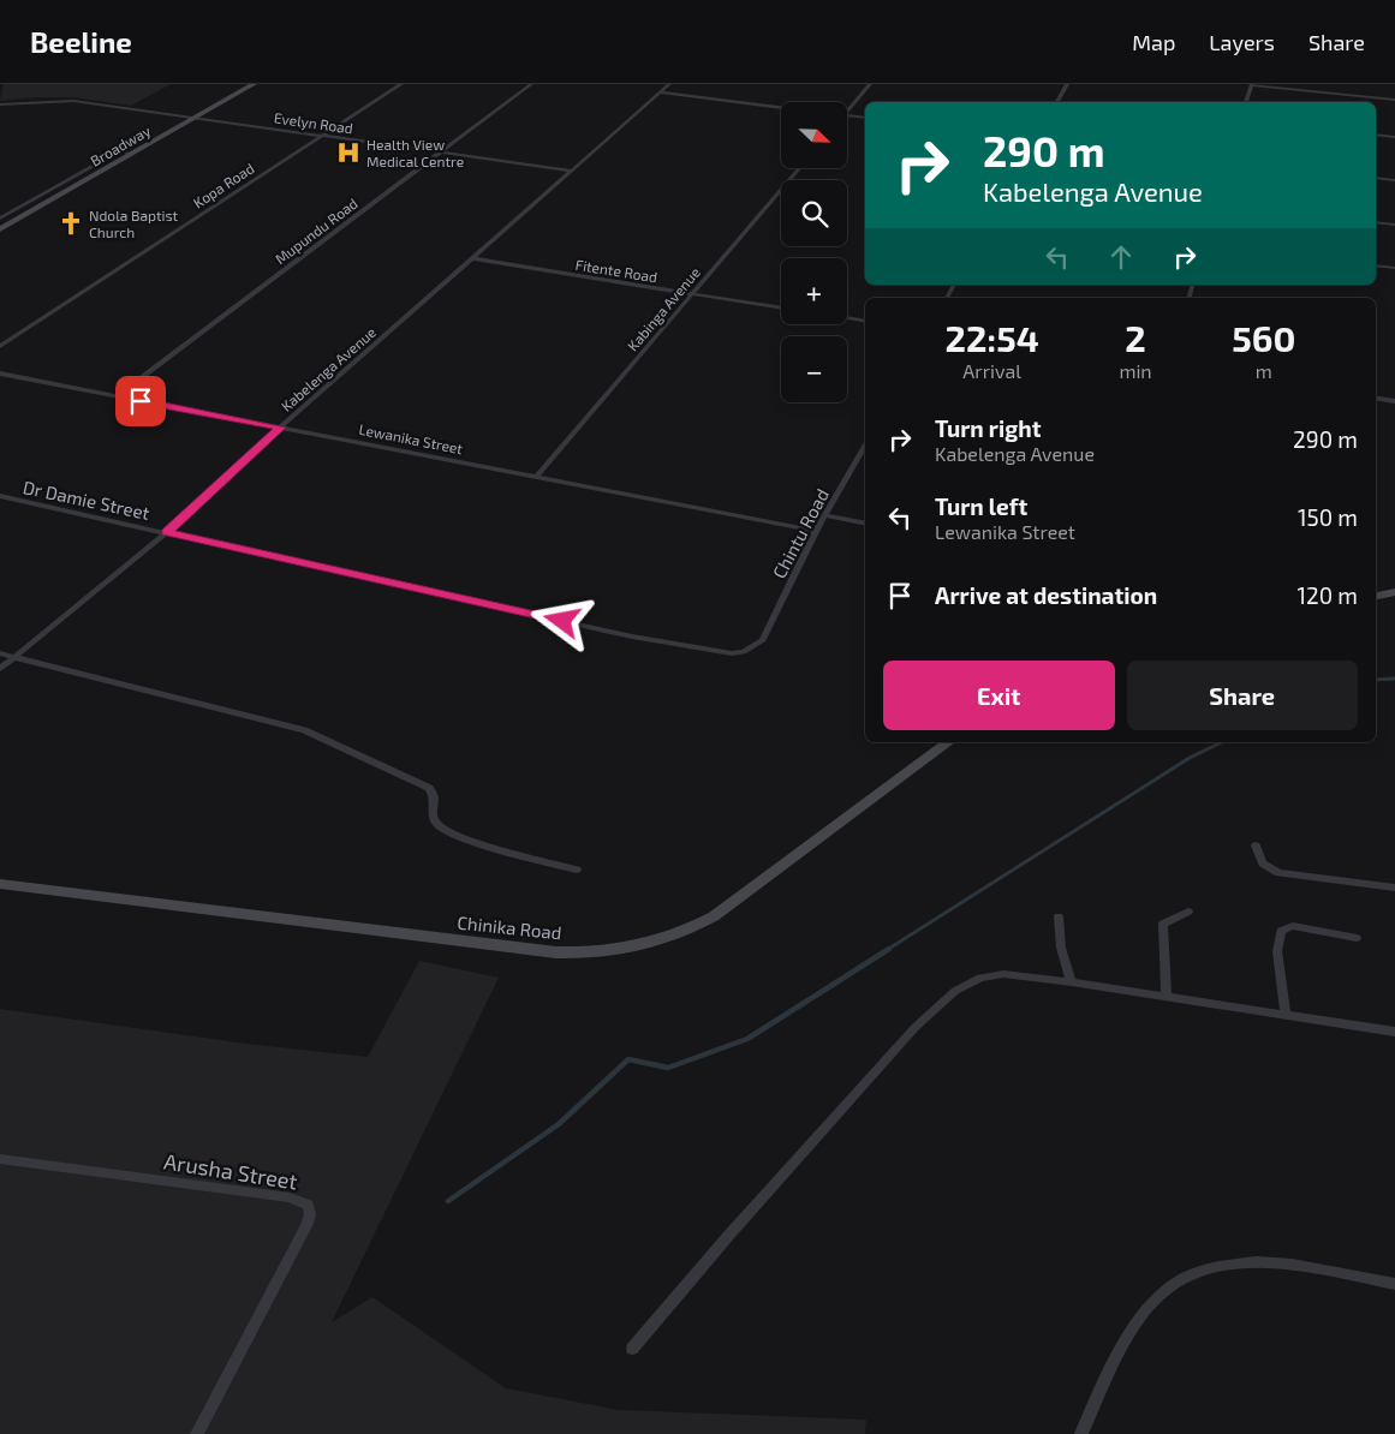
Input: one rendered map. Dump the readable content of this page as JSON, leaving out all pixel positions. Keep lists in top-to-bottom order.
{
  "streets": {
    "main road": ["Broadway", "Chinika Road"],
    "street": [
      "Evelyn Road",
      "Kopa Road",
      "Mupundu Road",
      "Fitente Road",
      "Kabinga Avenue",
      "Kabelenga Avenue",
      "Lewanika Street",
      "Dr Damie Street",
      "Chintu Road",
      "Arusha Street"
    ]
  },
  "crossings": [
    ["Evelyn Road", "Broadway"],
    ["Evelyn Road", "Kopa Road"],
    ["Evelyn Road", "Mupundu Road"],
    ["Evelyn Road", "Kabelenga Avenue"],
    ["Mupundu Road", "Lewanika Street"],
    ["Fitente Road", "Kabinga Avenue"],
    ["Fitente Road", "Kabelenga Avenue"],
    ["Kabinga Avenue", "Lewanika Street"],
    ["Kabelenga Avenue", "Lewanika Street"],
    ["Kabelenga Avenue", "Dr Damie Street"],
    ["Lewanika Street", "Chintu Road"],
    ["Dr Damie Street", "Chintu Road"]
  ],
  "places": {
    "hospital": ["Health View Medical Centre"],
    "church": ["Ndola Baptist Church"]
  },
  "north": "bottom right",
  "page": {
    "header": "Beeline",
    "nav": ["Map", "Layers", "Share"],
    "map_buttons": ["+", "−"],
    "turn": ["290 m", "Kabelenga Avenue"],
    "eta": [
      "22:54",
      "Arrival",
      "2",
      "min",
      "560",
      "m"
    ],
    "list": [
      {
        "name": "Turn right",
        "note": "Kabelenga Avenue",
        "value": "290 m"
      },
      {
        "name": "Turn left",
        "note": "Lewanika Street",
        "value": "150 m"
      },
      {
        "name": "Arrive at destination",
        "value": "120 m"
      }
    ],
    "buttons": ["Exit", "Share"]
  }
}
